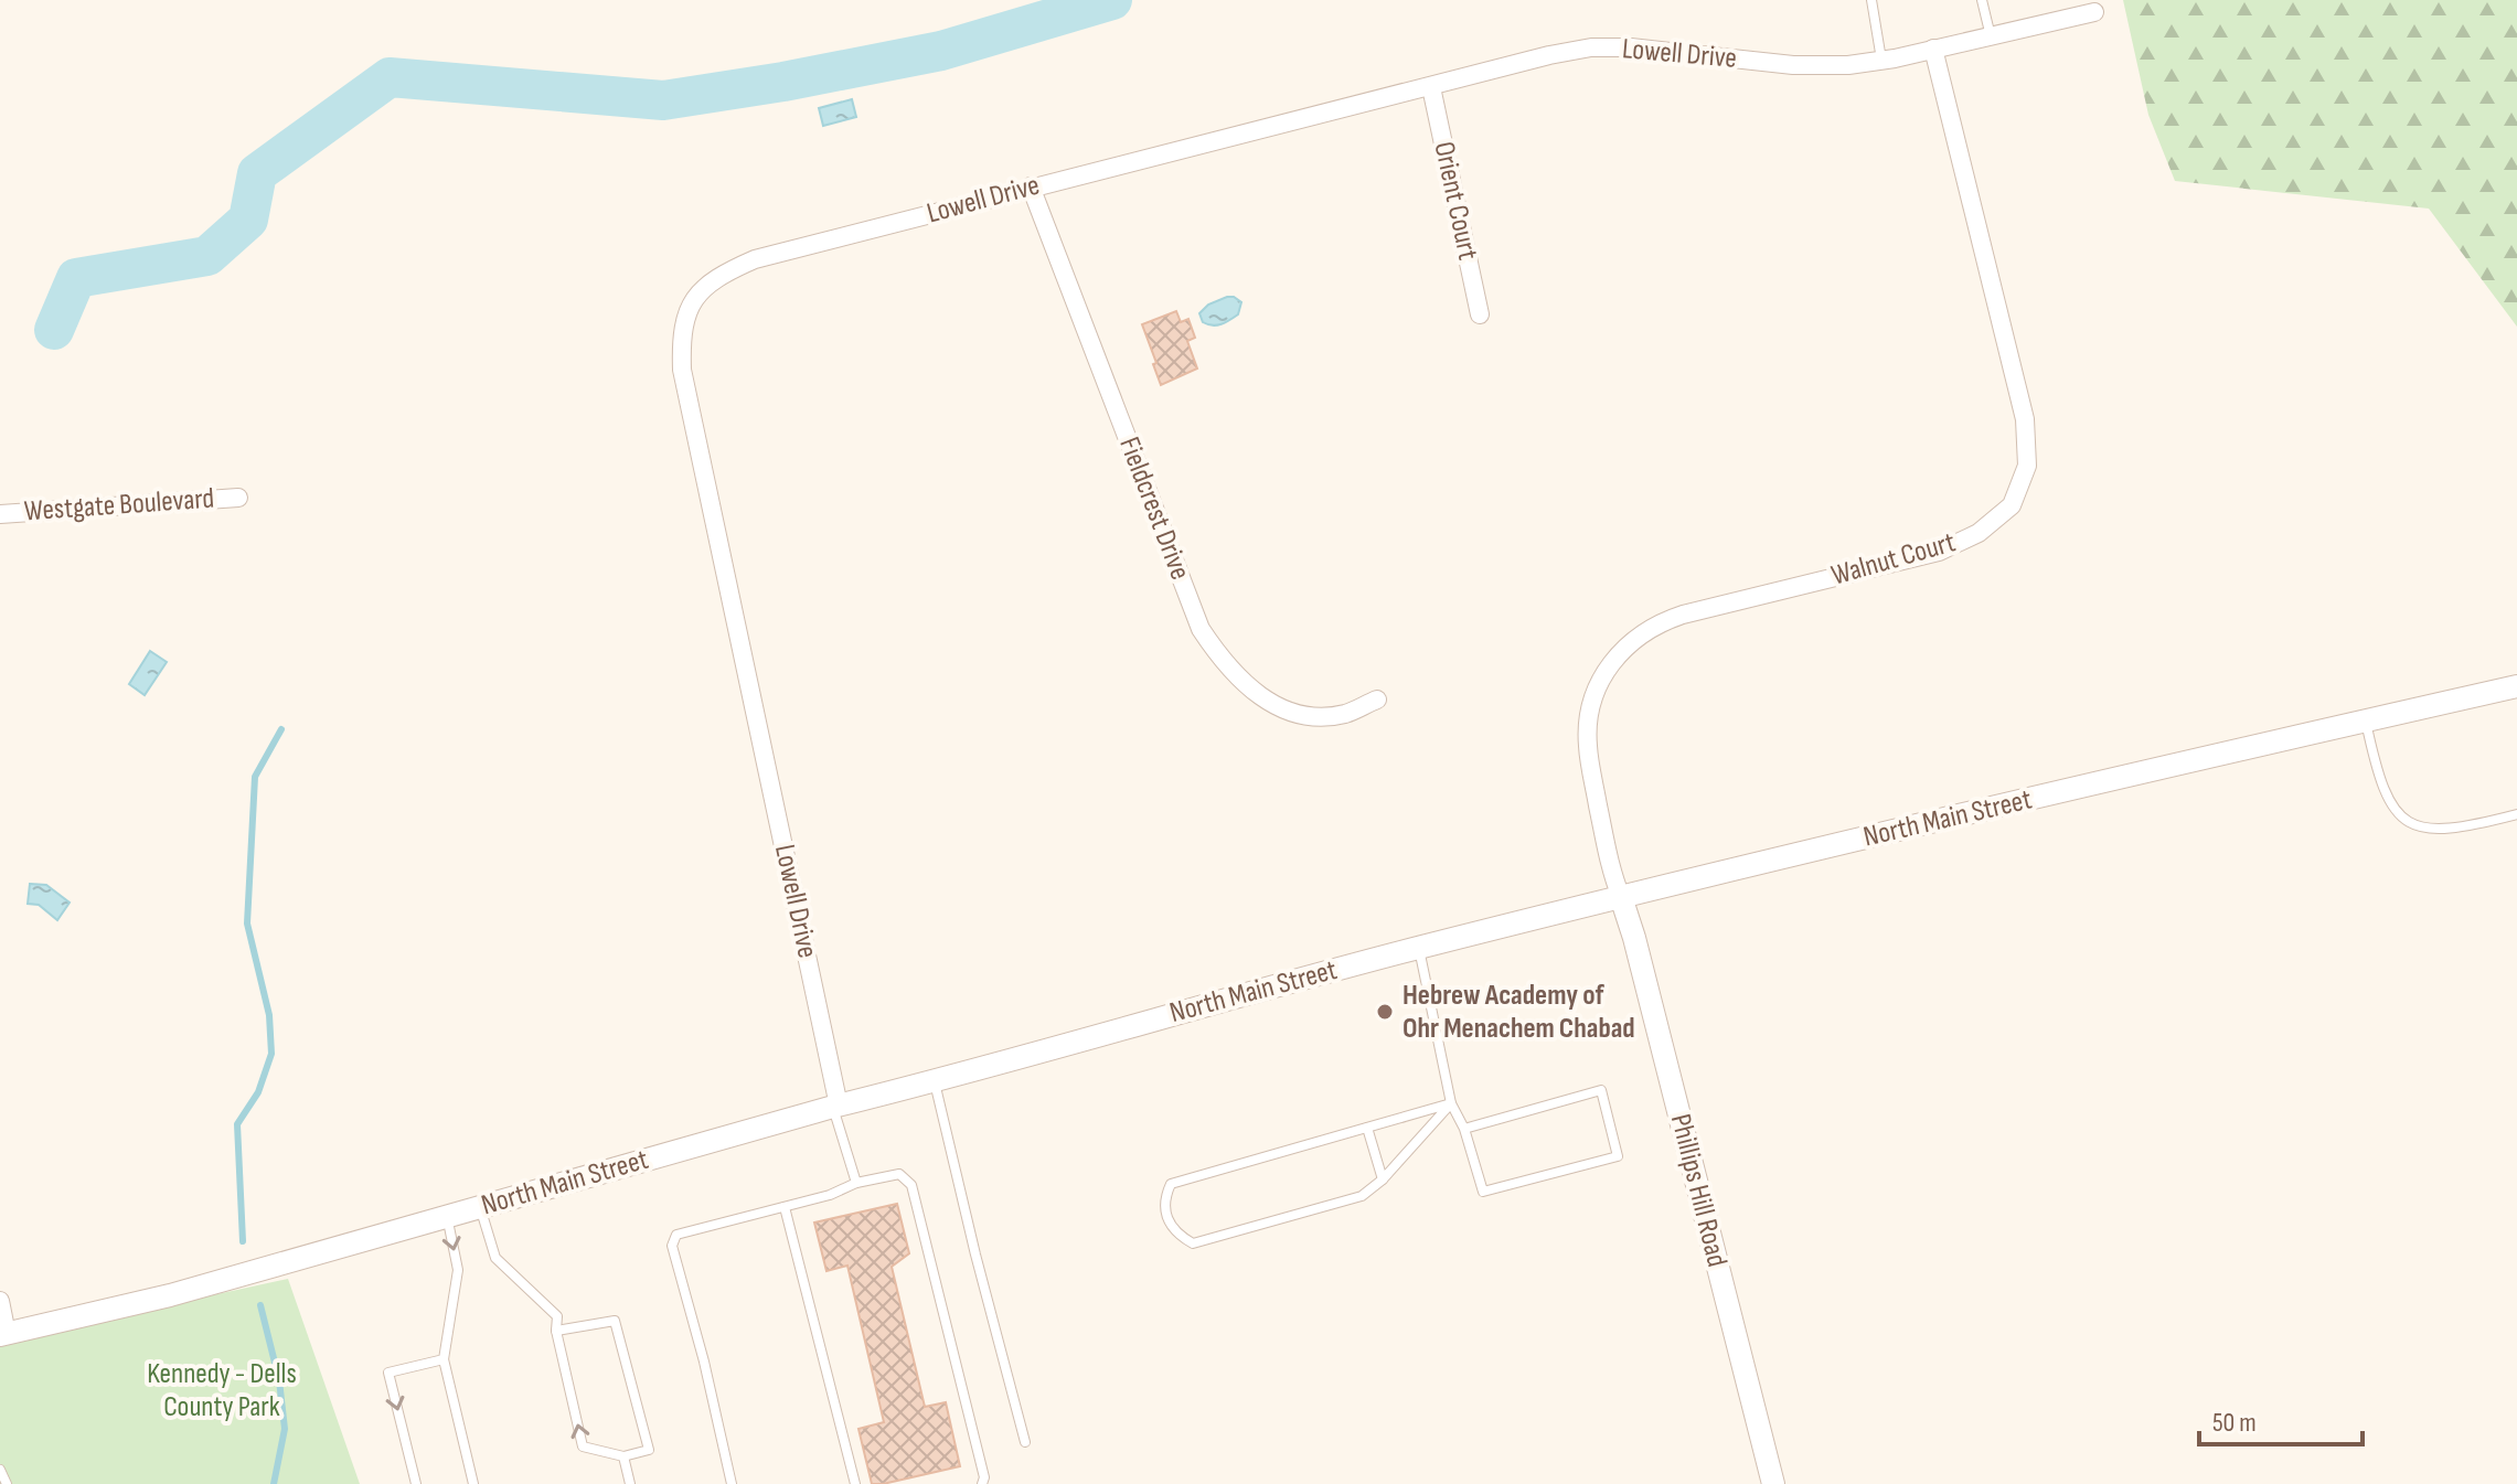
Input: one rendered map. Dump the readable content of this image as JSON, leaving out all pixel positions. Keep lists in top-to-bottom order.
{
  "streets": {
    "street": [
      "Lowell Drive",
      "Orient Court",
      "Westgate Boulevard",
      "Fieldcrest Drive",
      "Walnut Court",
      "North Main Street",
      "Phillips Hill Road"
    ]
  },
  "crossings": [
    ["Lowell Drive", "Orient Court"],
    ["Lowell Drive", "Fieldcrest Drive"],
    ["Lowell Drive", "Walnut Court"],
    ["Lowell Drive", "North Main Street"],
    ["Walnut Court", "North Main Street"],
    ["Walnut Court", "Phillips Hill Road"],
    ["North Main Street", "Phillips Hill Road"]
  ],
  "parks": ["Kennedy - Dells County Park"],
  "places": ["Hebrew Academy of Ohr Menachem Chabad"],
  "scale_bar": "50 m"
}
